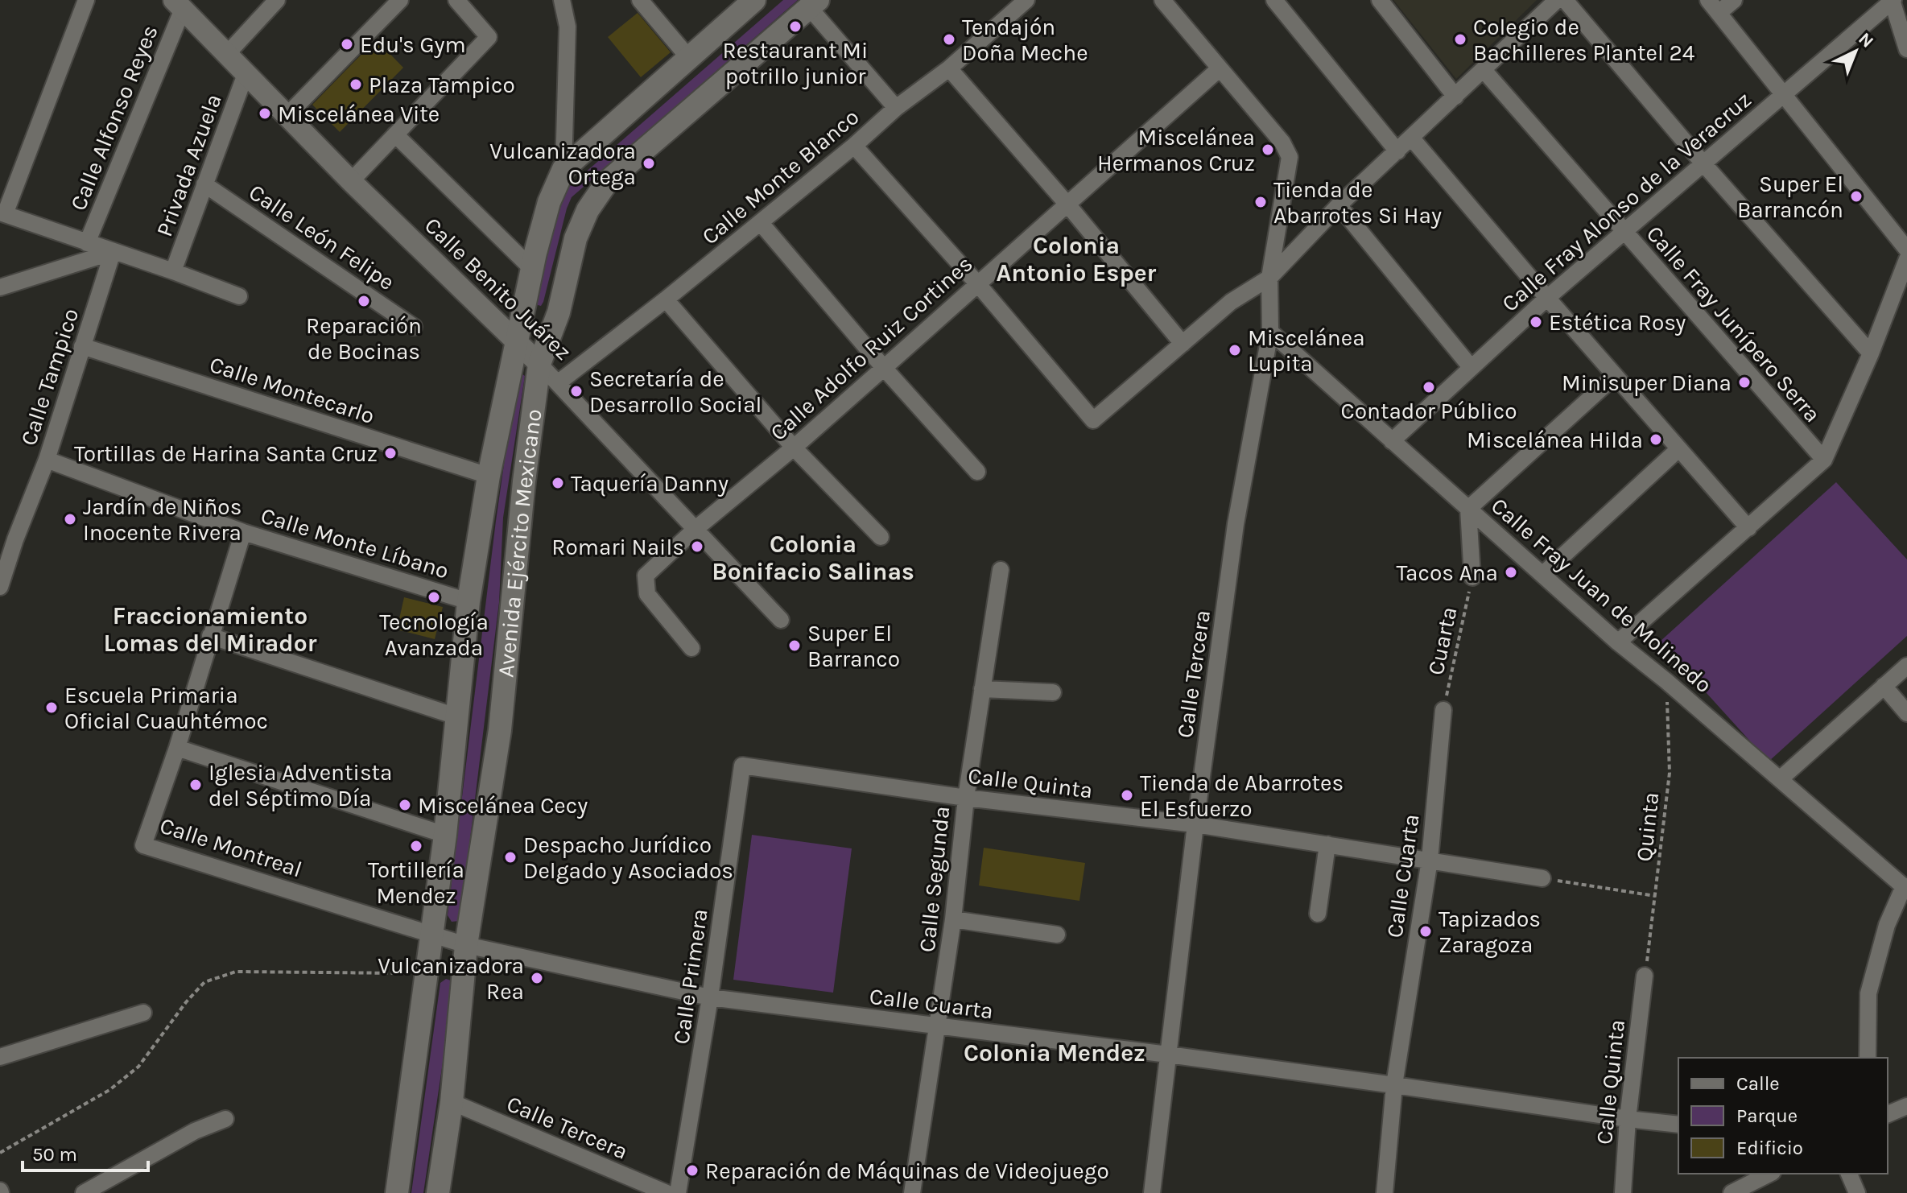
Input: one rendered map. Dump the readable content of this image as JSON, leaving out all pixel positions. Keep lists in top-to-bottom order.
{
  "streets": {
    "main road": ["Avenida Ejército Mexicano"],
    "street": [
      "Calle Alfonso Reyes",
      "Privada Azuela",
      "Calle Monte Blanco",
      "Calle Fray Alonso de la Veracruz",
      "Calle León Felipe",
      "Calle Benito Juárez",
      "Calle Fray Junípero Serra",
      "Calle Adolfo Ruiz Cortines",
      "Calle Tampico",
      "Calle Montecarlo",
      "Calle Monte Líbano",
      "Calle Fray Juan de Molinedo",
      "Calle Tercera",
      "Calle Quinta",
      "Calle Montreal",
      "Calle Cuarta",
      "Calle Segunda",
      "Calle Primera"
    ],
    "path": ["Cuarta", "Quinta"]
  },
  "crossings": [
    ["Calle Alfonso Reyes", "Calle Benito Juárez"],
    ["Privada Azuela", "Calle León Felipe"],
    ["Privada Azuela", "Calle Benito Juárez"],
    ["Calle Monte Blanco", "Calle Benito Juárez"],
    ["Calle Fray Alonso de la Veracruz", "Calle Fray Junípero Serra"],
    ["Calle Fray Alonso de la Veracruz", "Calle Fray Juan de Molinedo"],
    ["Calle Benito Juárez", "Calle Adolfo Ruiz Cortines"],
    ["Calle Benito Juárez", "Avenida Ejército Mexicano"],
    ["Calle Adolfo Ruiz Cortines", "Calle Tercera"],
    ["Calle Tampico", "Calle Montecarlo"],
    ["Calle Tampico", "Calle Monte Líbano"],
    ["Calle Montecarlo", "Avenida Ejército Mexicano"],
    ["Calle Monte Líbano", "Avenida Ejército Mexicano"],
    ["Calle Monte Líbano", "Calle Montreal"],
    ["Avenida Ejército Mexicano", "Calle Tercera"],
    ["Avenida Ejército Mexicano", "Calle Montreal"],
    ["Avenida Ejército Mexicano", "Calle Cuarta"],
    ["Calle Fray Juan de Molinedo", "Calle Tercera"],
    ["Calle Fray Juan de Molinedo", "Quinta"],
    ["Cuarta", "Calle Cuarta"],
    ["Calle Tercera", "Calle Quinta"],
    ["Calle Tercera", "Calle Cuarta"],
    ["Calle Quinta", "Quinta"],
    ["Calle Quinta", "Calle Cuarta"],
    ["Calle Quinta", "Calle Segunda"],
    ["Calle Quinta", "Calle Primera"],
    ["Calle Montreal", "Calle Cuarta"],
    ["Calle Cuarta", "Calle Segunda"],
    ["Calle Cuarta", "Calle Primera"]
  ],
  "districts": [
    "Colonia Antonio Esper",
    "Colonia Bonifacio Salinas",
    "Fraccionamiento Lomas del Mirador",
    "Colonia Mendez"
  ],
  "places": [
    "Restaurant Mi potrillo junior",
    "Tendajón Doña Meche",
    "Colegio de Bachilleres Plantel 24",
    "Edu's Gym",
    "Plaza Tampico",
    "Miscelánea Vite",
    "Miscelánea Hermanos Cruz",
    "Vulcanizadora Ortega",
    "Super El Barrancón",
    "Tienda de Abarrotes Si Hay",
    "Reparación de Bocinas",
    "Estética Rosy",
    "Miscelánea Lupita",
    "Minisuper Diana",
    "Contador Público",
    "Secretaría de Desarrollo Social",
    "Miscelánea Hilda",
    "Tortillas de Harina Santa Cruz",
    "Taquería Danny",
    "Jardín de Niños Inocente Rivera",
    "Romari Nails",
    "Tacos Ana",
    "Tecnología Avanzada",
    "Super El Barranco",
    "Escuela Primaria Oficial Cuauhtémoc",
    "Iglesia Adventista del Séptimo Día",
    "Tienda de Abarrotes El Esfuerzo",
    "Miscelánea Cecy",
    "Tortillería Mendez",
    "Despacho Jurídico Delgado y Asociados",
    "Tapizados Zaragoza",
    "Vulcanizadora Rea",
    "Reparación de Máquinas de Videojuego"
  ],
  "legend": ["Calle", "Parque", "Edificio"],
  "scale_bar": "50 m",
  "north": "top right"
}
